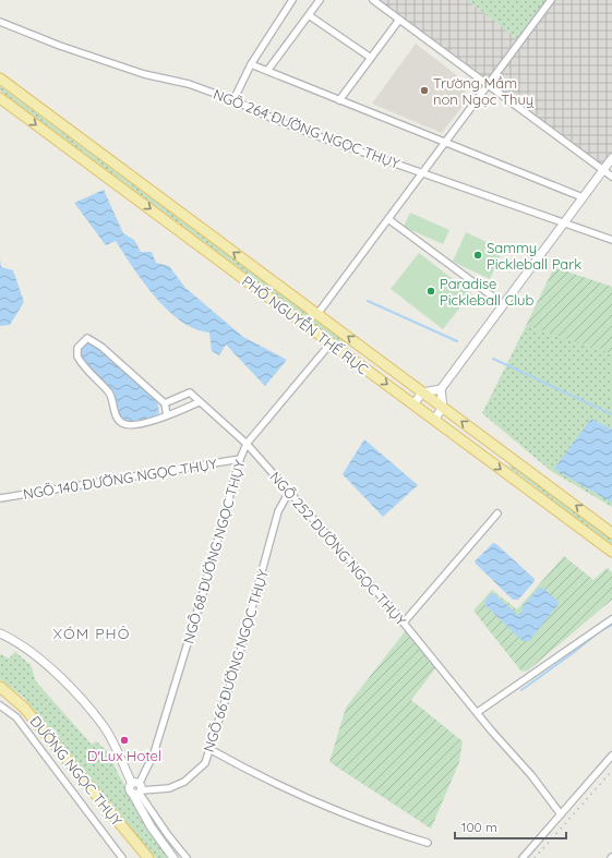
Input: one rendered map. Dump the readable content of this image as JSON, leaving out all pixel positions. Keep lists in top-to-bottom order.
{
  "streets": {
    "main road": ["PHỐ NGUYỄN THẾ RỤC", "ĐƯỜNG NGỌC THỤY"],
    "street": [
      "NGÕ 264 ĐƯỜNG NGỌC THỤY",
      "NGÕ 140 ĐƯỜNG NGỌC THỤY",
      "NGÕ 252 ĐƯỜNG NGỌC THỤY",
      "NGÕ 68 ĐƯỜNG NGỌC THỤY",
      "NGÕ 66 ĐƯỜNG NGỌC THỤY"
    ]
  },
  "crossings": [
    ["PHỐ NGUYỄN THẾ RỤC", "NGÕ 68 ĐƯỜNG NGỌC THỤY"],
    ["NGÕ 140 ĐƯỜNG NGỌC THỤY", "NGÕ 68 ĐƯỜNG NGỌC THỤY"],
    ["NGÕ 252 ĐƯỜNG NGỌC THỤY", "NGÕ 68 ĐƯỜNG NGỌC THỤY"],
    ["NGÕ 252 ĐƯỜNG NGỌC THỤY", "NGÕ 66 ĐƯỜNG NGỌC THỤY"],
    ["NGÕ 68 ĐƯỜNG NGỌC THỤY", "NGÕ 66 ĐƯỜNG NGỌC THỤY"],
    ["NGÕ 68 ĐƯỜNG NGỌC THỤY", "ĐƯỜNG NGỌC THỤY"],
    ["NGÕ 66 ĐƯỜNG NGỌC THỤY", "ĐƯỜNG NGỌC THỤY"]
  ],
  "districts": ["XÓM PHÔ"],
  "places": [
    "Trường Mầm non Ngọc Thuỵ",
    "Sammy Pickleball Park",
    "Paradise Pickleball Club",
    "D'Lux Hotel"
  ],
  "scale_bar": "100 m"
}
